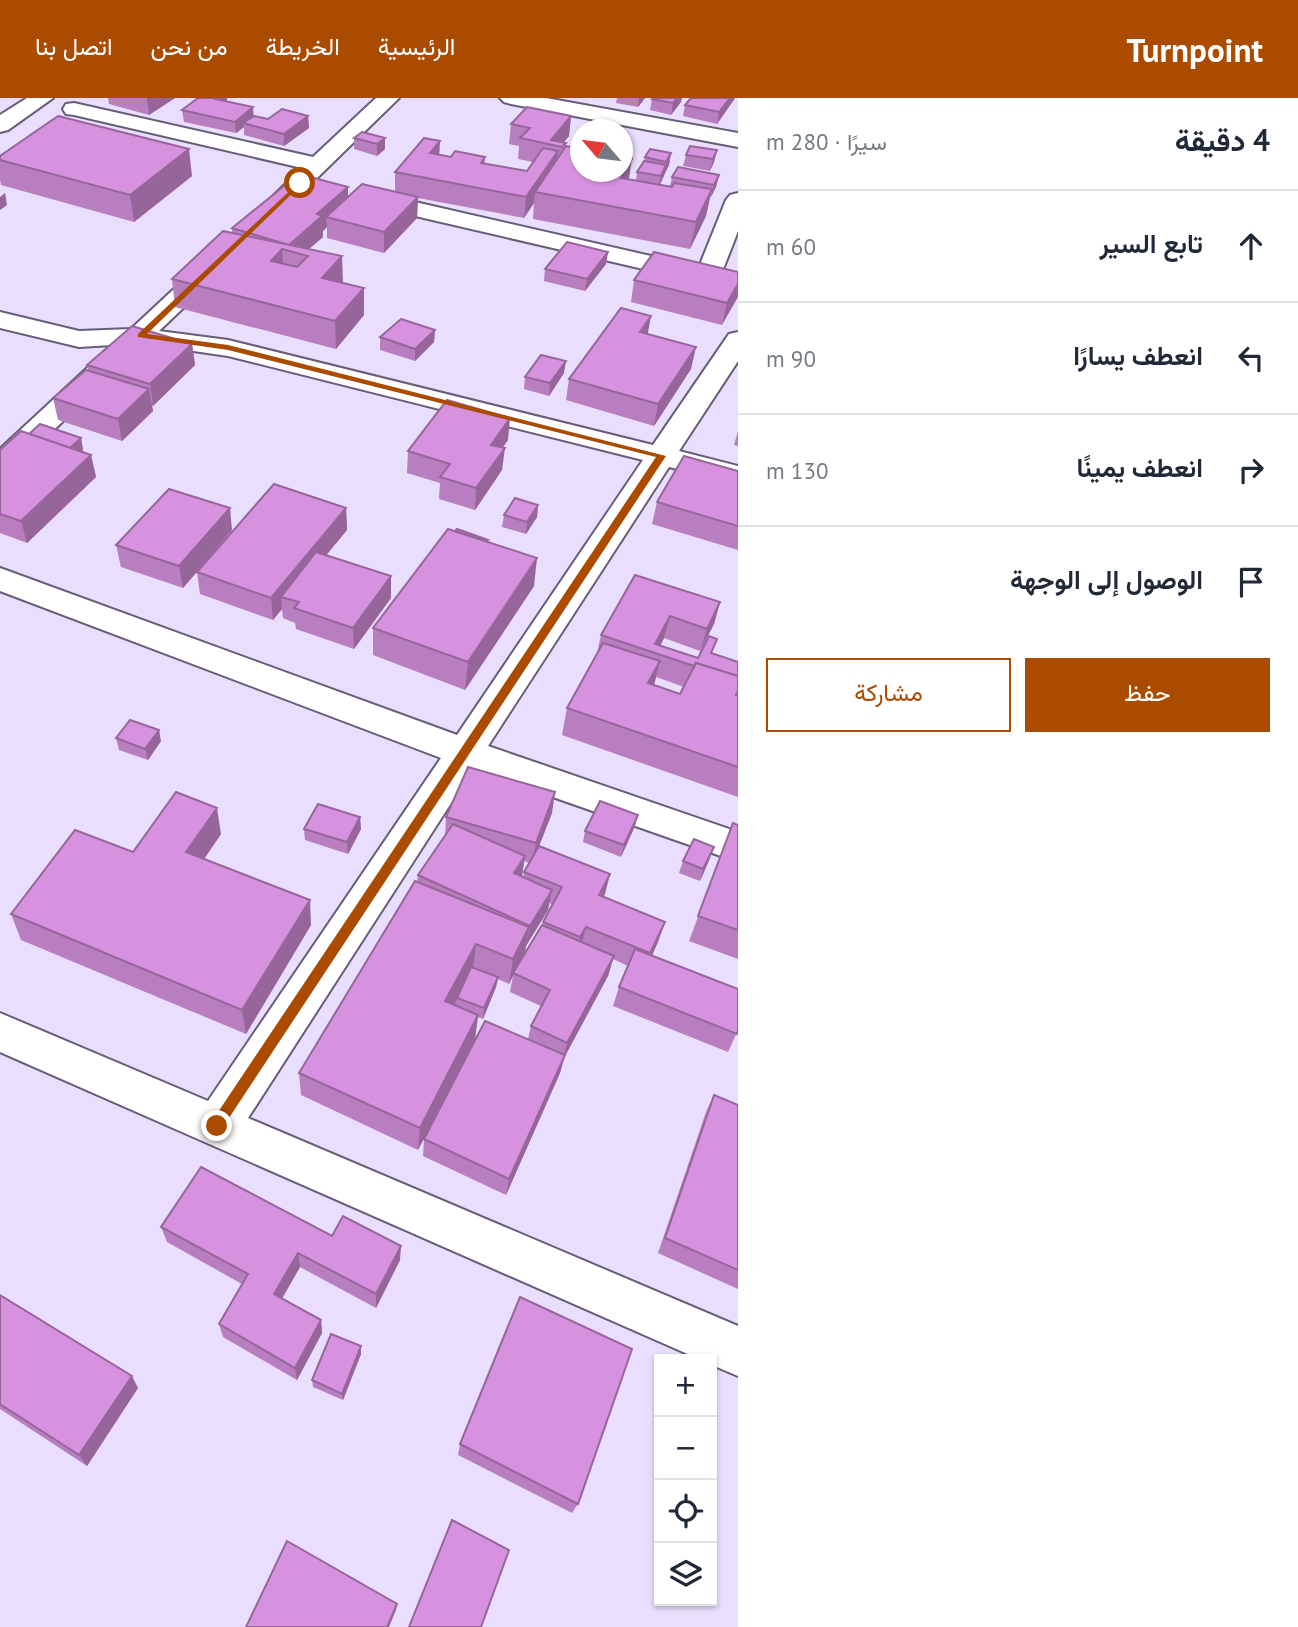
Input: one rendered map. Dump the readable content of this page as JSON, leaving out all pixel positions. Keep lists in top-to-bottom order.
{
  "north": "top left",
  "page": {
    "header": "Turnpoint",
    "nav": [
      "الرئيسية",
      "الخريطة",
      "من نحن",
      "اتصل بنا"
    ],
    "heading": ["4 دقيقة", "سيرًا · 280 m"],
    "list": [
      ["تابع السير", "60 m"],
      ["انعطف يسارًا", "90 m"],
      ["انعطف يمينًا", "130 m"],
      "الوصول إلى الوجهة"
    ],
    "buttons": ["حفظ", "مشاركة"],
    "map_buttons": ["+", "−"]
  }
}
